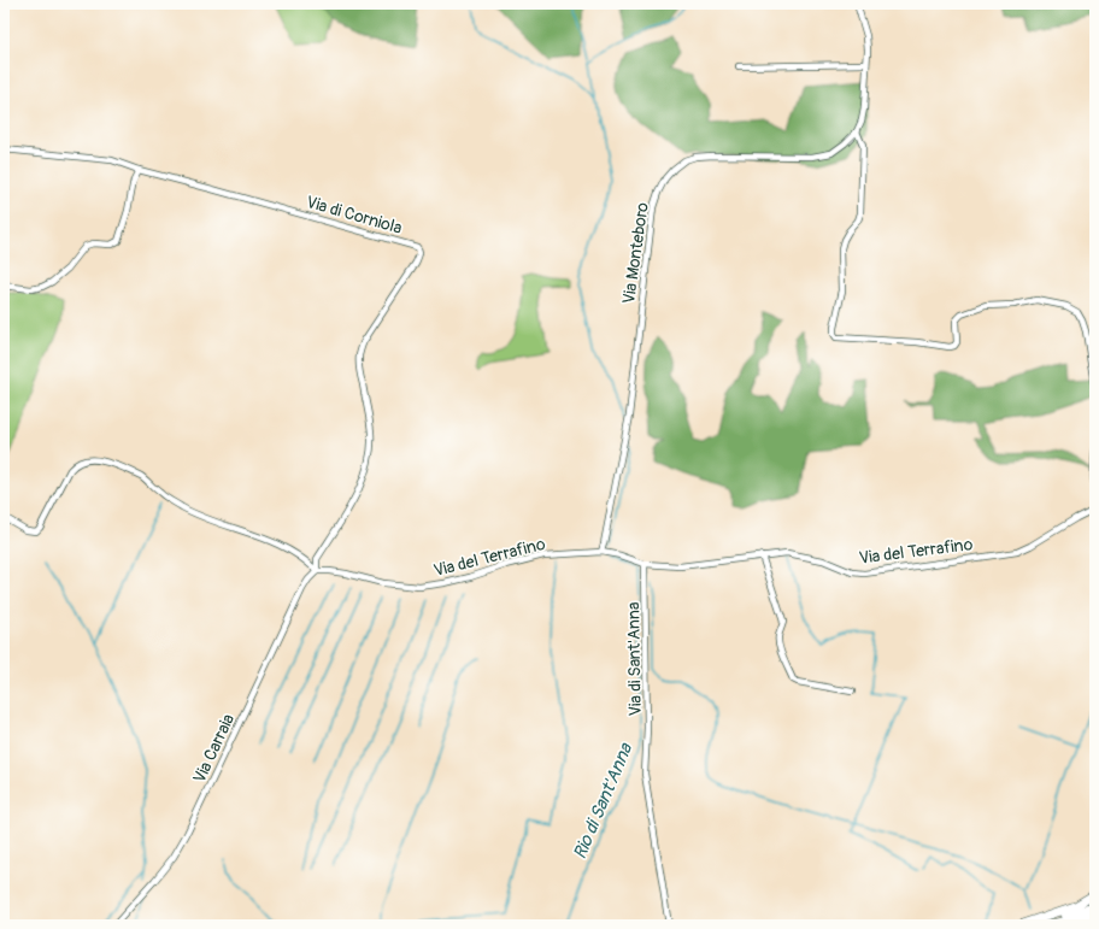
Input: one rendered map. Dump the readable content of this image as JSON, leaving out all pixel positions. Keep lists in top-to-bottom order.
{
  "streets": {
    "street": [
      "Via di Corniola",
      "Via Monteboro",
      "Via del Terrafino",
      "Via di Sant'Anna",
      "Via Carraia"
    ]
  },
  "crossings": [
    ["Via di Corniola", "Via del Terrafino"],
    ["Via di Corniola", "Via Carraia"],
    ["Via Monteboro", "Via del Terrafino"],
    ["Via del Terrafino", "Via di Sant'Anna"],
    ["Via del Terrafino", "Via Carraia"]
  ],
  "water": ["Rio di Sant'Anna"]
}
